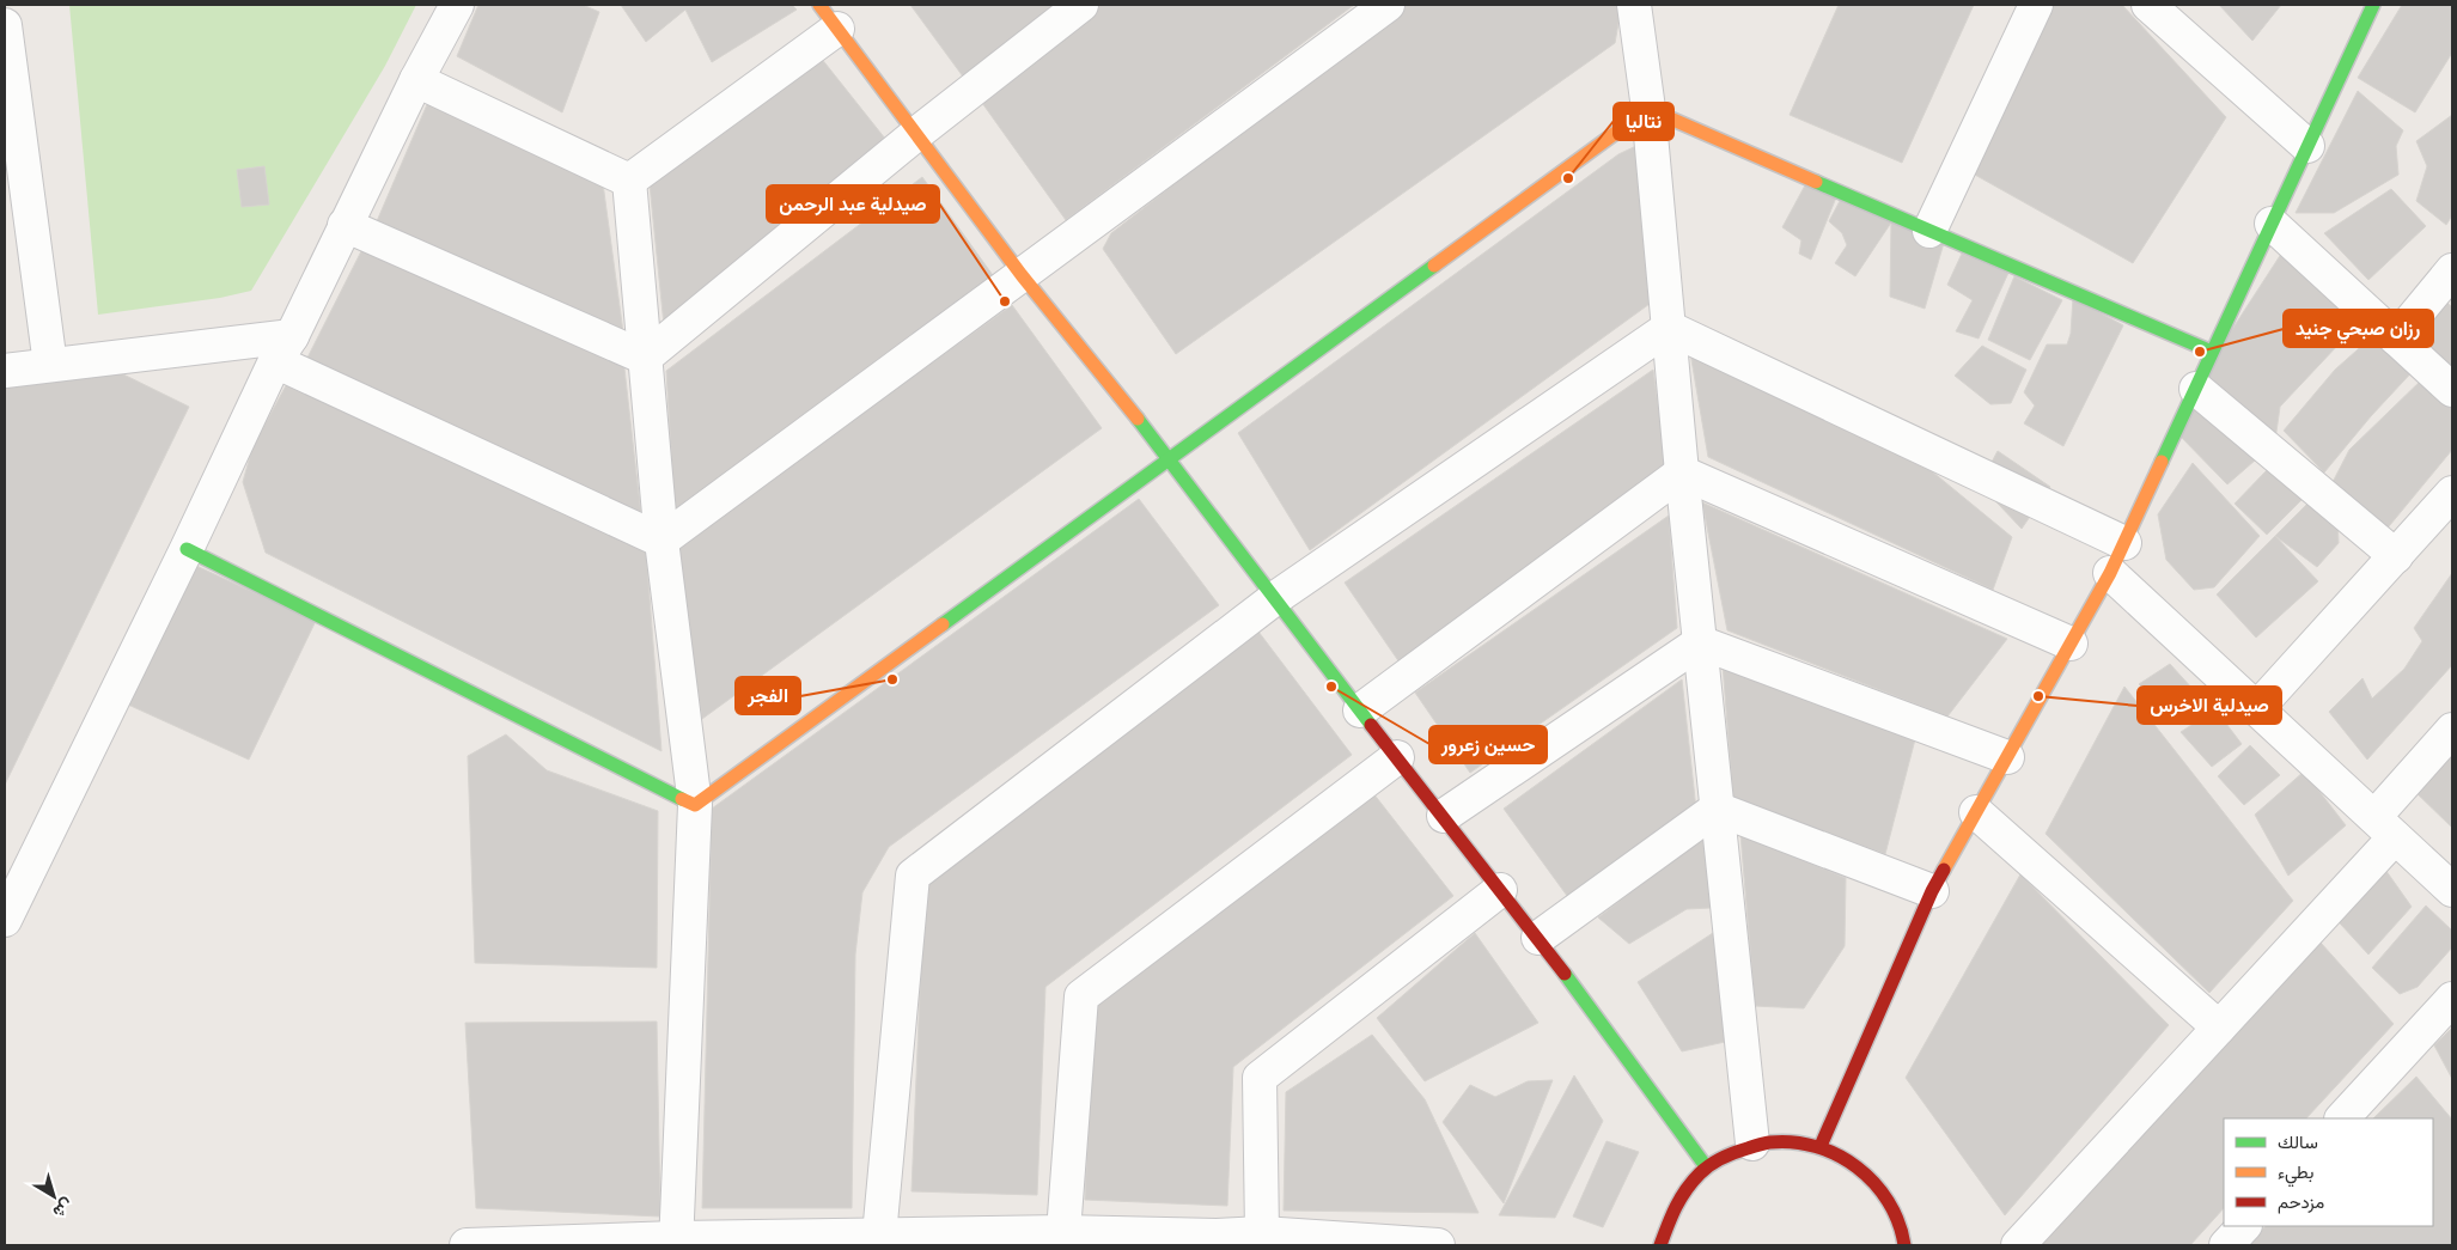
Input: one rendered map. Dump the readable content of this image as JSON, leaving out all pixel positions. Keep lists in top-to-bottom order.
{
  "places": [
    "نتاليا",
    "صيدلية عبد الرحمن",
    "رزان صبحي جنيد",
    "الفجر",
    "حسين زعرور",
    "صيدلية الاخرس"
  ],
  "legend": ["سالك", "بطيء", "مزدحم"],
  "north": "bottom right"
}
